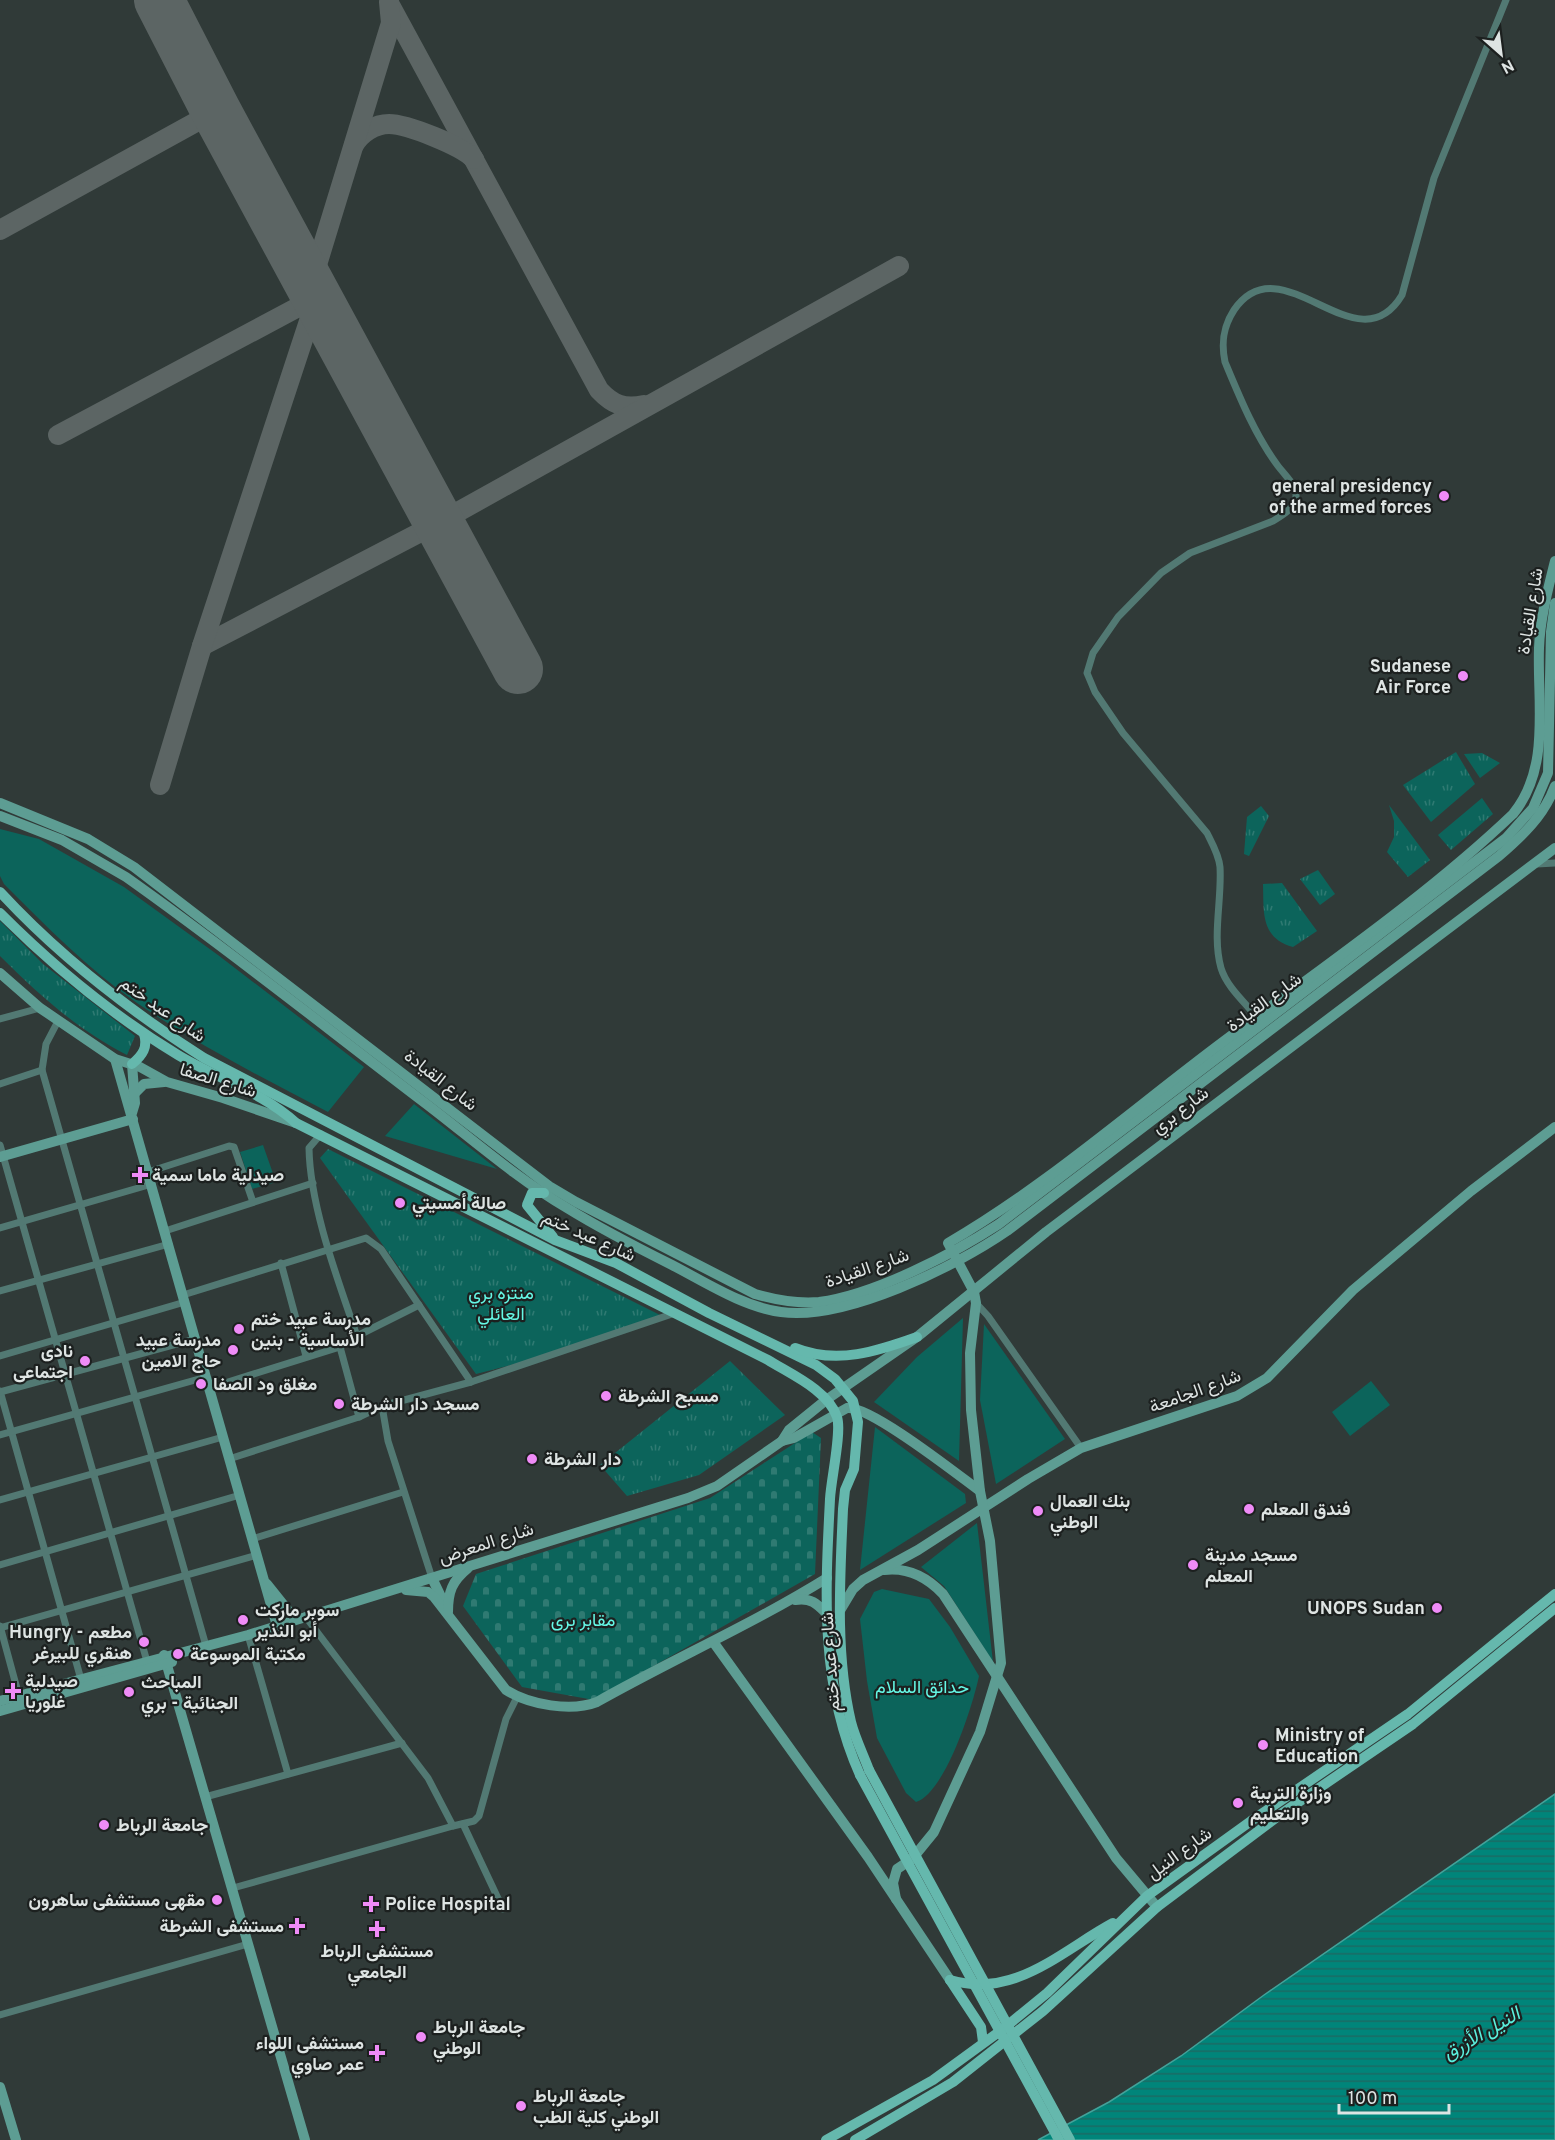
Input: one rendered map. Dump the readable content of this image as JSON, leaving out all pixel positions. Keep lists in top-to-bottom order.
{
  "streets": {
    "main road": [
      "شارع القيادة",
      "شارع عبد ختم",
      "شارع الصفا",
      "شارع بري",
      "شارع الجامعة",
      "شارع المعرض",
      "شارع النيل"
    ]
  },
  "crossings": [
    ["شارع عبد ختم", "شارع الصفا"],
    ["شارع عبد ختم", "شارع بري"],
    ["شارع عبد ختم", "شارع الجامعة"],
    ["شارع عبد ختم", "شارع المعرض"],
    ["شارع بري", "شارع المعرض"]
  ],
  "water": ["النيل الأزرق"],
  "parks": ["منتزه بري العائلي", "مقابر برى", "حدائق السلام"],
  "places": {
    "other": [
      "general presidency of the armed forces",
      "Sudanese Air Force",
      "صالة أمسيتي",
      "مدرسة عبيد ختم الأساسية - بنين",
      "مدرسة عبيد حاج الامين",
      "نادى اجتماعى",
      "مغلق ود الصفا",
      "مسبح الشرطة",
      "مسجد دار الشرطة",
      "دار الشرطة",
      "فندق المعلم",
      "بنك العمال الوطني",
      "مسجد مدينة المعلم",
      "UNOPS Sudan",
      "سوبر ماركت أبو النذير",
      "Hungry - مطعم هنقري للبيرغر",
      "مكتبة الموسوعة",
      "المباحث الجنائية - بري",
      "Ministry of Education",
      "وزارة التربية والتعليم",
      "جامعة الرباط",
      "مقهى مستشفى ساهرون",
      "جامعة الرباط الوطني",
      "جامعة الرباط الوطني كلية الطب"
    ],
    "health": [
      "صيدلية ماما سمية",
      "صيدلية غلوريا",
      "Police Hospital",
      "مستشفى الشرطة",
      "مستشفى الرباط الجامعي",
      "مستشفى اللواء عمر صاوي"
    ]
  },
  "scale_bar": "100 m",
  "north": "bottom right"
}
